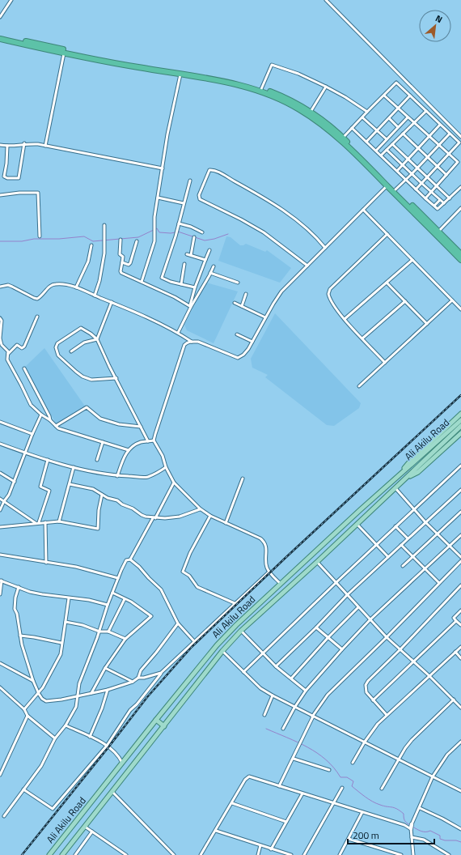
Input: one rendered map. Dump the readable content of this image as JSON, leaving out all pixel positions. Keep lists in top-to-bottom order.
{
  "streets": {
    "main road": ["Ali Akilu Road"]
  },
  "scale_bar": "200 m",
  "north": "top right"
}
